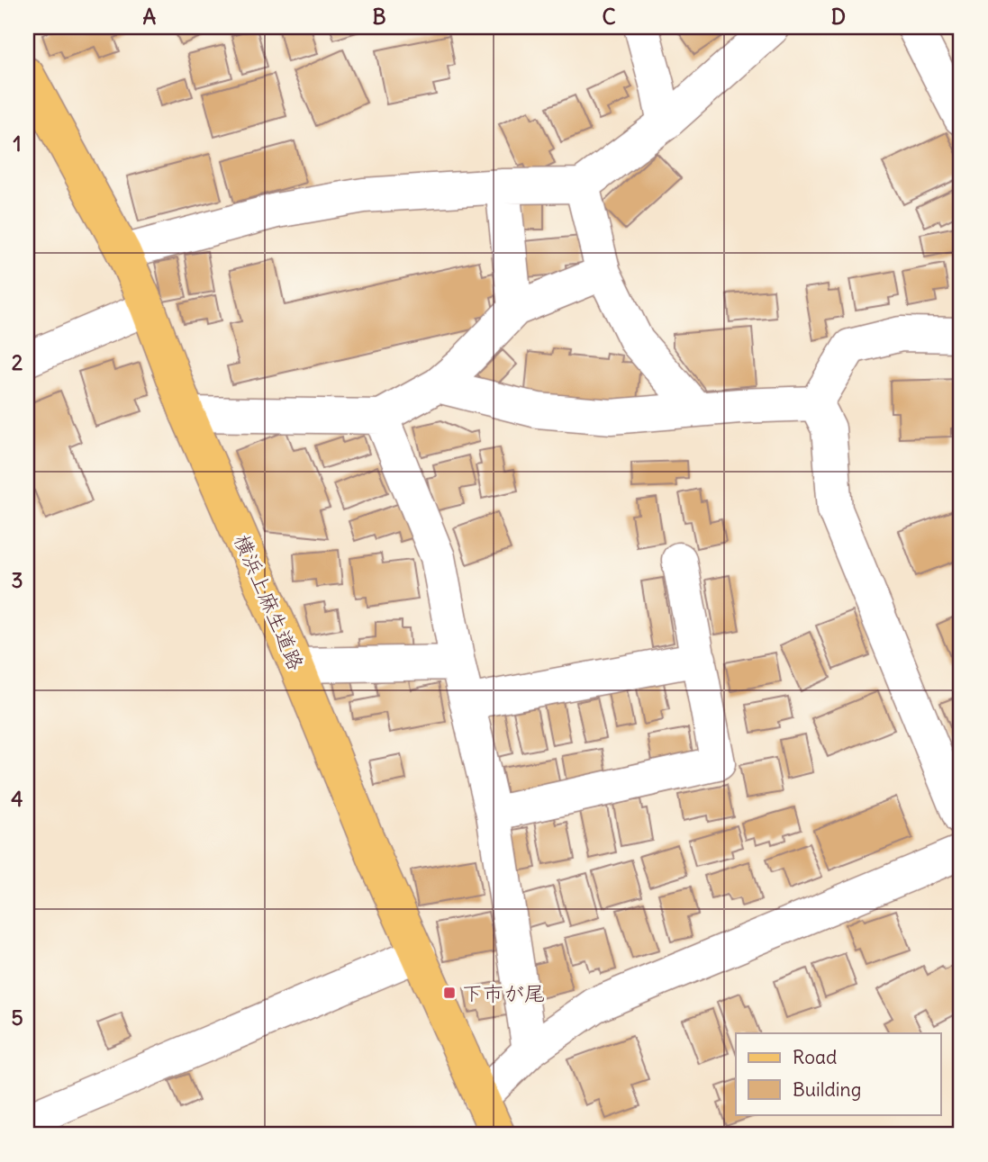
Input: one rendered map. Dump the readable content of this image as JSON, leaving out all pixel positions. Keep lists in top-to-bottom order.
{
  "streets": {
    "main road": ["横浜上麻生道路"]
  },
  "places": {
    "transit": ["下市が尾"]
  },
  "legend": ["Road", "Building"],
  "grid": {
    "columns": [
      "A",
      "B",
      "C",
      "D"
    ],
    "rows": [
      "1",
      "2",
      "3",
      "4",
      "5"
    ]
  }
}
